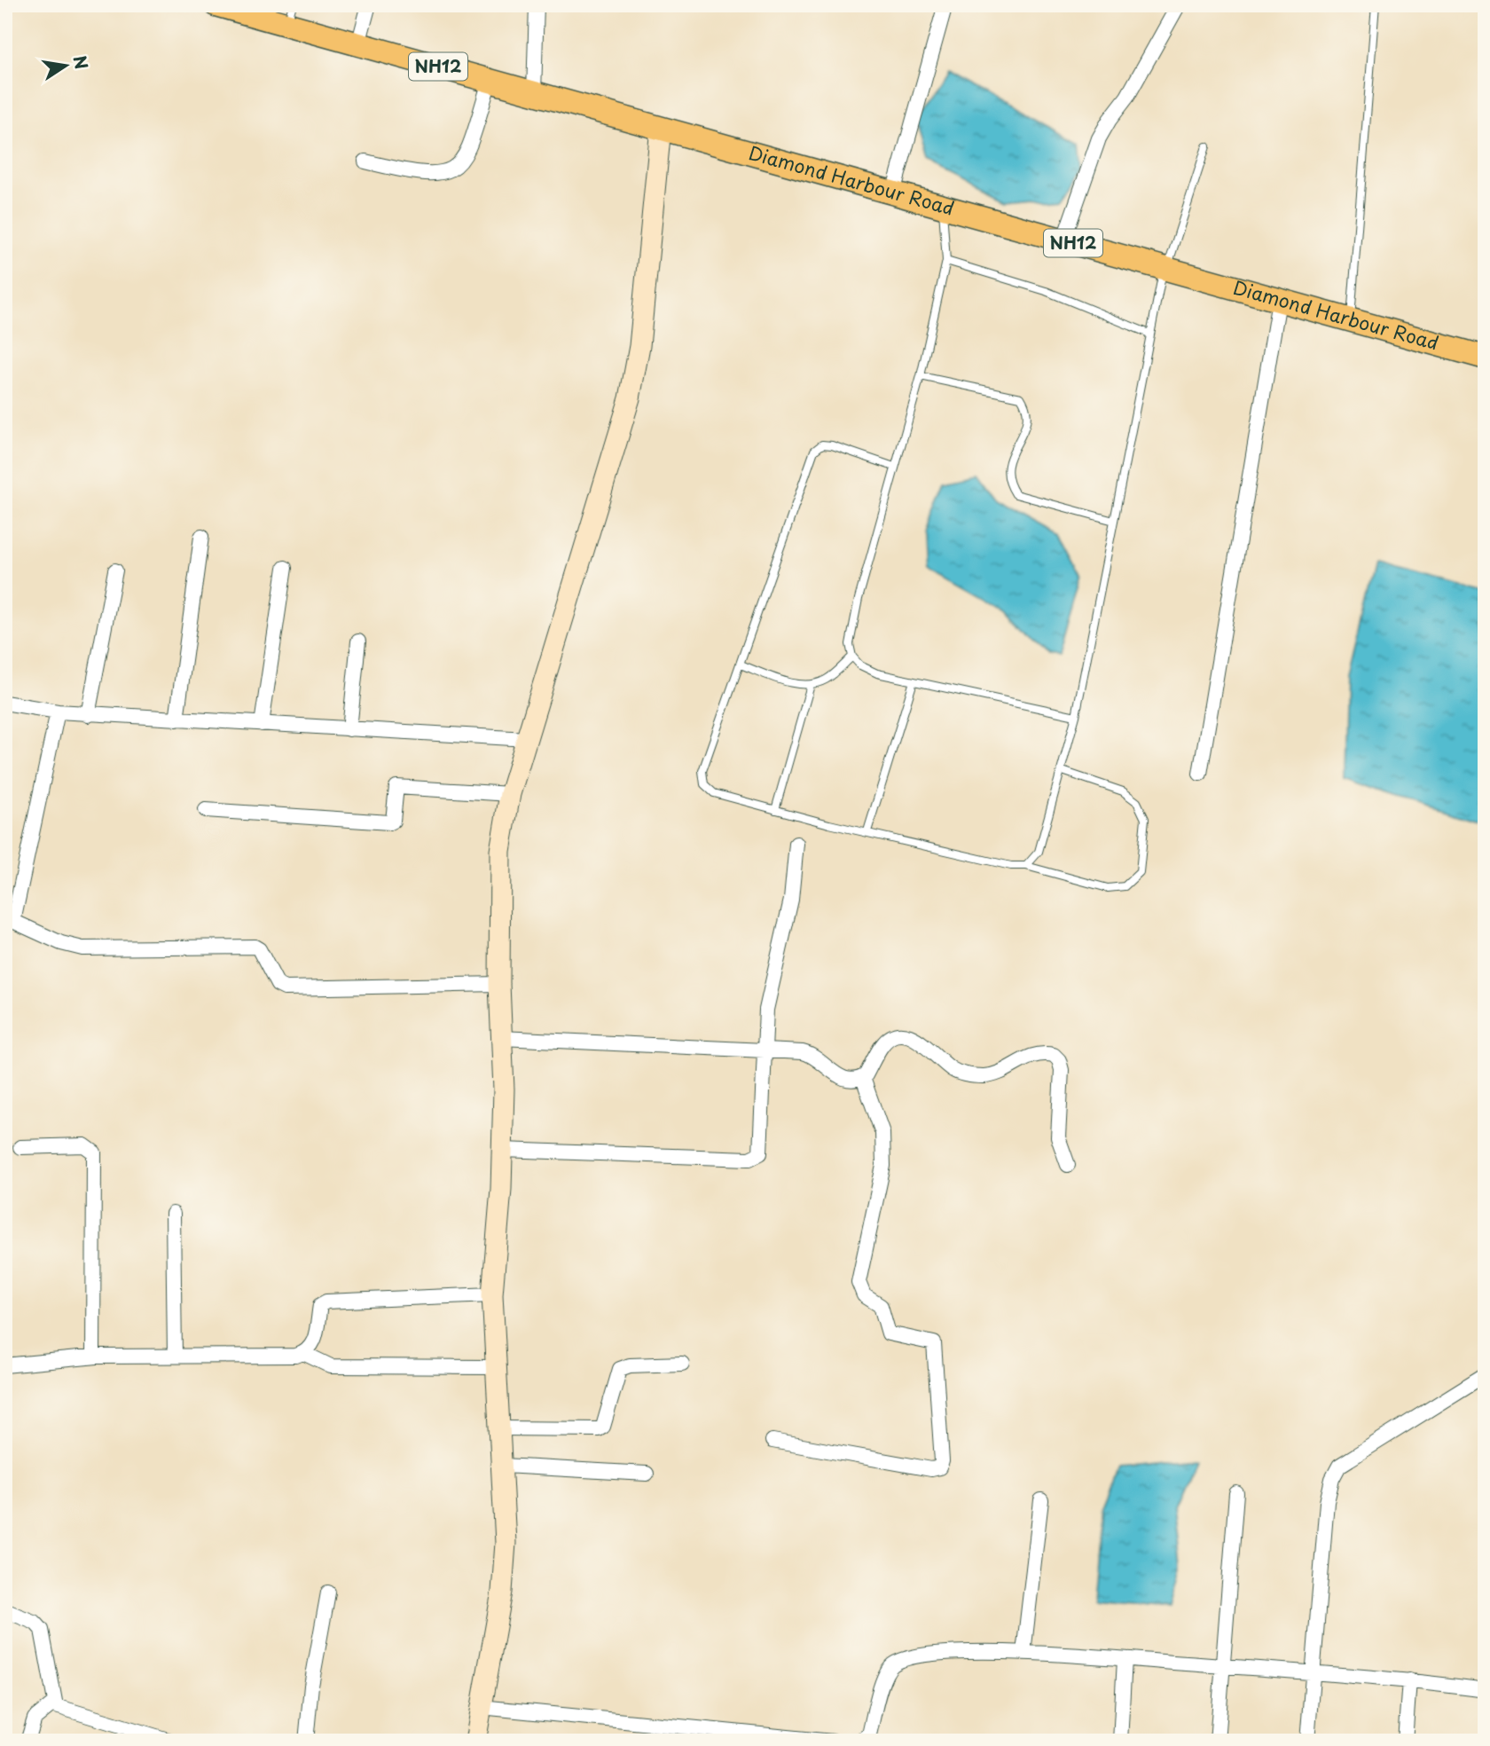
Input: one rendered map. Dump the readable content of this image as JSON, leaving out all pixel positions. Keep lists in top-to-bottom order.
{
  "streets": {
    "highway": ["NH12", "Diamond Harbour Road"]
  },
  "north": "right"
}
